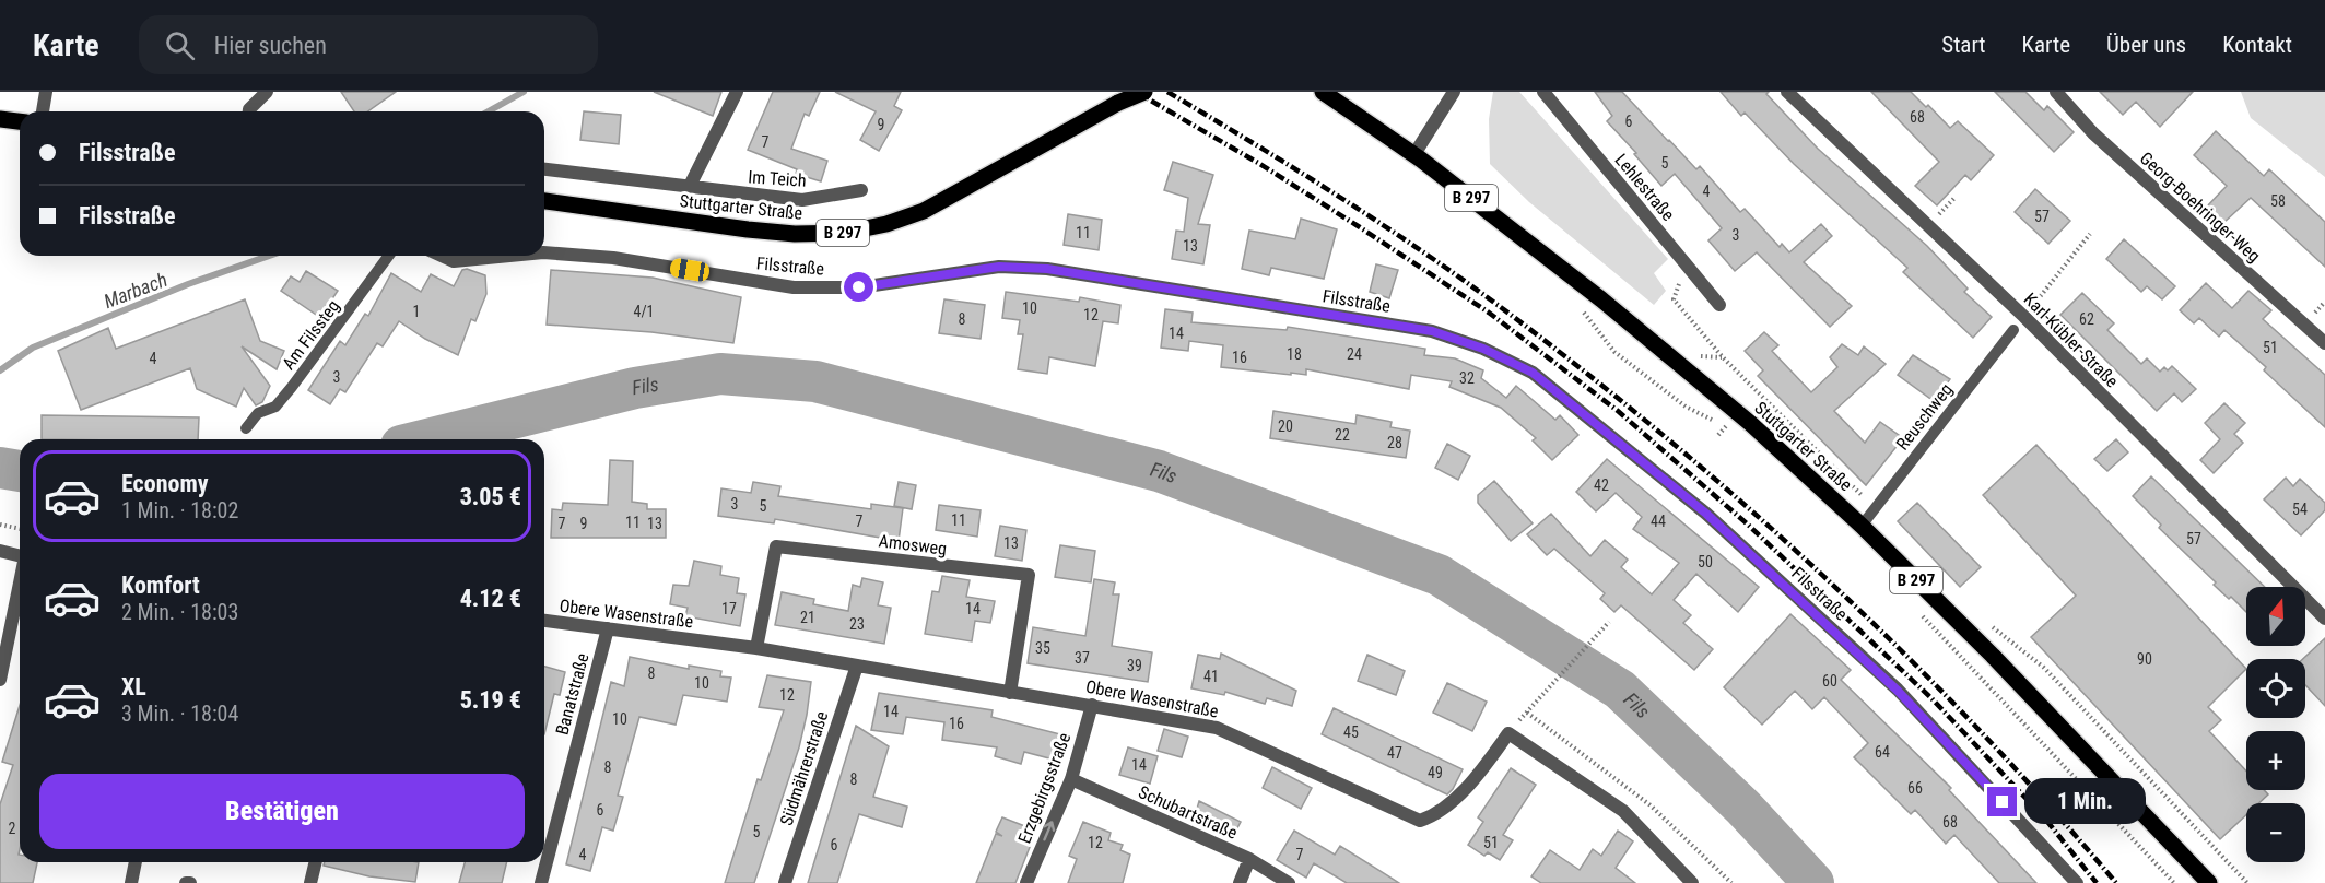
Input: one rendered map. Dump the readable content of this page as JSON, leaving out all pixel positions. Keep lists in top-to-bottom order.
{
  "streets": {
    "main road": ["B 297", "Stuttgarter Straße"],
    "street": [
      "Im Teich",
      "Lehlestraße",
      "Georg-Boehringer-Weg",
      "Filsstraße",
      "Karl-Kübler-Straße",
      "Amosweg",
      "Obere Wasenstraße",
      "Banatstraße",
      "Südmährerstraße",
      "Erzgebirgsstraße",
      "Schubartstraße"
    ],
    "lane": ["Am Filssteg", "Reuschweg"]
  },
  "crossings": [
    ["Stuttgarter Straße", "Reuschweg"],
    ["Amosweg", "Obere Wasenstraße"],
    ["Obere Wasenstraße", "Banatstraße"],
    ["Obere Wasenstraße", "Südmährerstraße"],
    ["Obere Wasenstraße", "Erzgebirgsstraße"],
    ["Erzgebirgsstraße", "Schubartstraße"]
  ],
  "one_way": ["Erzgebirgsstraße"],
  "water": ["Marbach", "Fils"],
  "house_numbers": [
    "68",
    "6",
    "9",
    "7",
    "5",
    "4",
    "58",
    "57",
    "11",
    "3",
    "13",
    "10",
    "1",
    "4/1",
    "12",
    "8",
    "62",
    "14",
    "51",
    "18",
    "24",
    "16",
    "4",
    "3",
    "32",
    "20",
    "22",
    "28",
    "42",
    "3",
    "5",
    "54",
    "11",
    "7",
    "44",
    "11",
    "7",
    "9",
    "13",
    "57",
    "13",
    "50",
    "17",
    "14",
    "21",
    "23",
    "35",
    "37",
    "90",
    "39",
    "8",
    "41",
    "60",
    "10",
    "12",
    "14",
    "10",
    "16",
    "45",
    "64",
    "47",
    "14",
    "8",
    "49",
    "8",
    "66",
    "6",
    "68",
    "2",
    "5",
    "12",
    "51",
    "6",
    "4",
    "7"
  ],
  "north": "top",
  "page": {
    "header": "Karte",
    "search": "Hier suchen",
    "nav": [
      "Start",
      "Karte",
      "Über uns",
      "Kontakt"
    ],
    "banner": ["Filsstraße", "Filsstraße"],
    "list": [
      {
        "name": "Economy",
        "note": "1 Min. · 18:02",
        "value": "3.05 €"
      },
      {
        "name": "Komfort",
        "note": "2 Min. · 18:03",
        "value": "4.12 €"
      },
      {
        "name": "XL",
        "note": "3 Min. · 18:04",
        "value": "5.19 €"
      }
    ],
    "map_buttons": ["+", "−"],
    "buttons": "Bestätigen",
    "bubble": "1 Min."
  }
}
